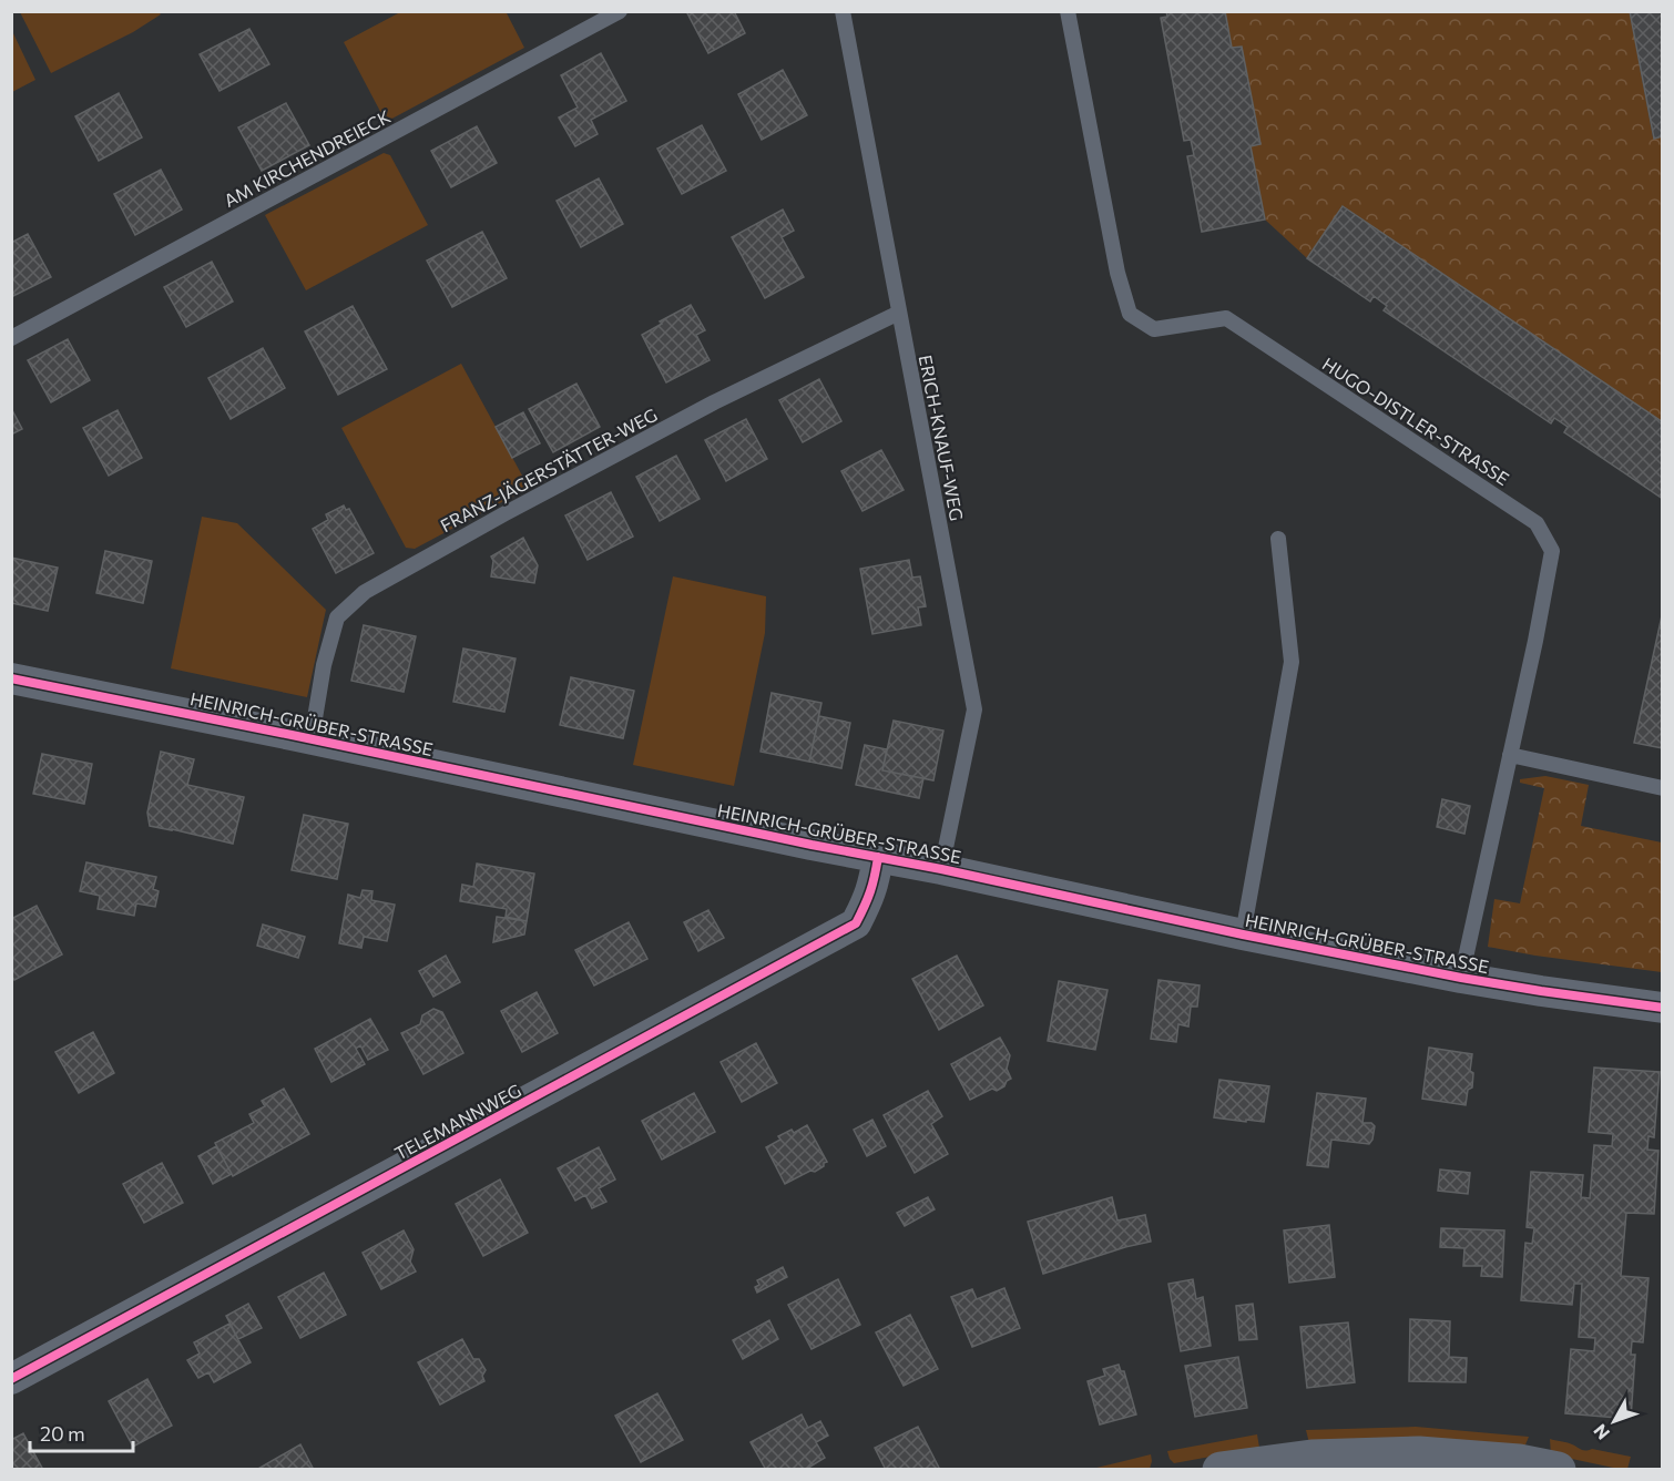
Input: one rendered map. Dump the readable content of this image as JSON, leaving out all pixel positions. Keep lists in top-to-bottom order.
{
  "streets": {
    "street": ["HEINRICH-GRÜBER-STRASSE", "TELEMANNWEG"],
    "lane": [
      "AM KIRCHENDREIECK",
      "HUGO-DISTLER-STRASSE",
      "ERICH-KNAUF-WEG",
      "FRANZ-JÄGERSTÄTTER-WEG"
    ]
  },
  "crossings": [
    ["HUGO-DISTLER-STRASSE", "HEINRICH-GRÜBER-STRASSE"],
    ["ERICH-KNAUF-WEG", "FRANZ-JÄGERSTÄTTER-WEG"],
    ["ERICH-KNAUF-WEG", "HEINRICH-GRÜBER-STRASSE"],
    ["FRANZ-JÄGERSTÄTTER-WEG", "HEINRICH-GRÜBER-STRASSE"],
    ["HEINRICH-GRÜBER-STRASSE", "TELEMANNWEG"]
  ],
  "scale_bar": "20 m",
  "north": "bottom left"
}
